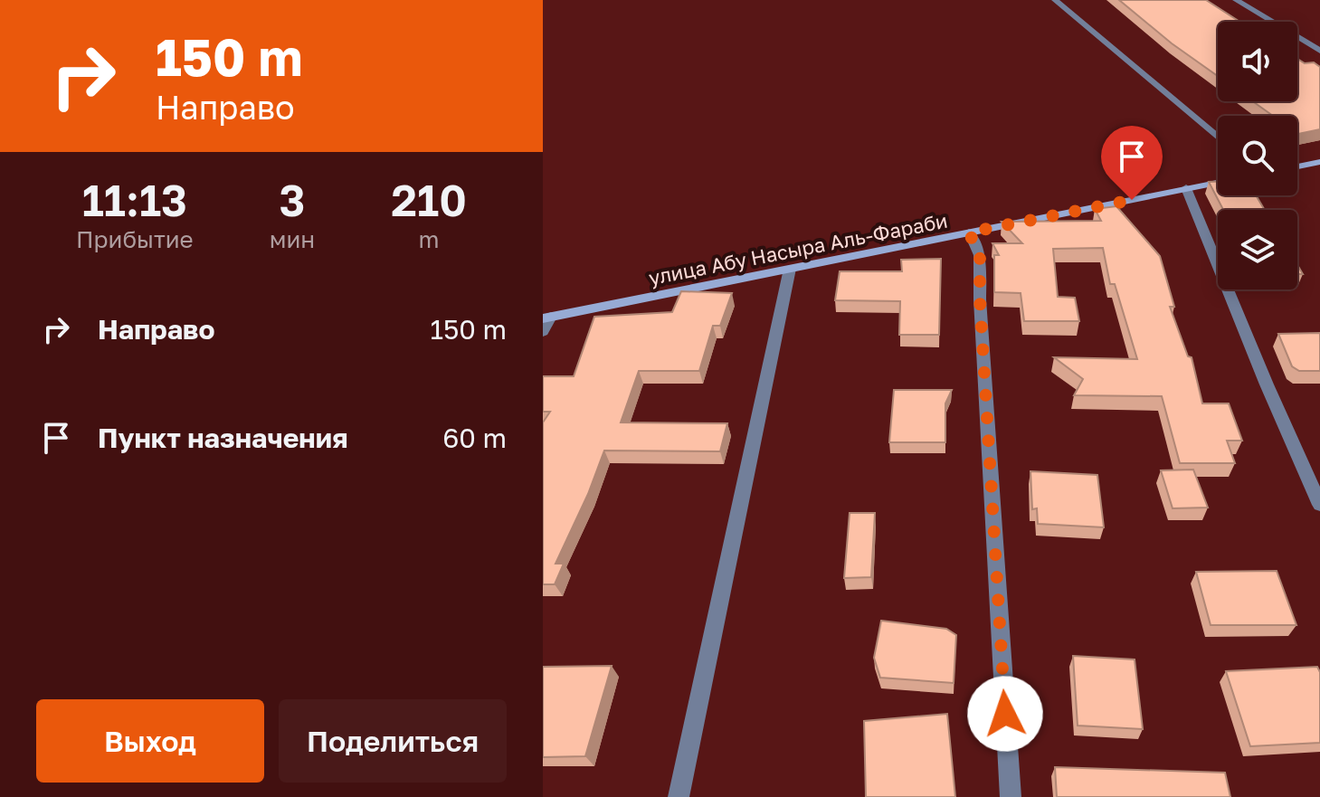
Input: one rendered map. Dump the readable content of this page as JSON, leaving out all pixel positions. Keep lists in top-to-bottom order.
{
  "streets": {
    "street": ["улица Абу Насыра Аль-Фараби"]
  },
  "page": {
    "turn": ["150 m", "Направо"],
    "eta": [
      "11:13",
      "Прибытие",
      "3",
      "мин",
      "210",
      "m"
    ],
    "list": [
      {
        "name": "Направо",
        "value": "150 m"
      },
      {
        "name": "Пункт назначения",
        "value": "60 m"
      }
    ],
    "buttons": ["Выход", "Поделиться"]
  }
}
